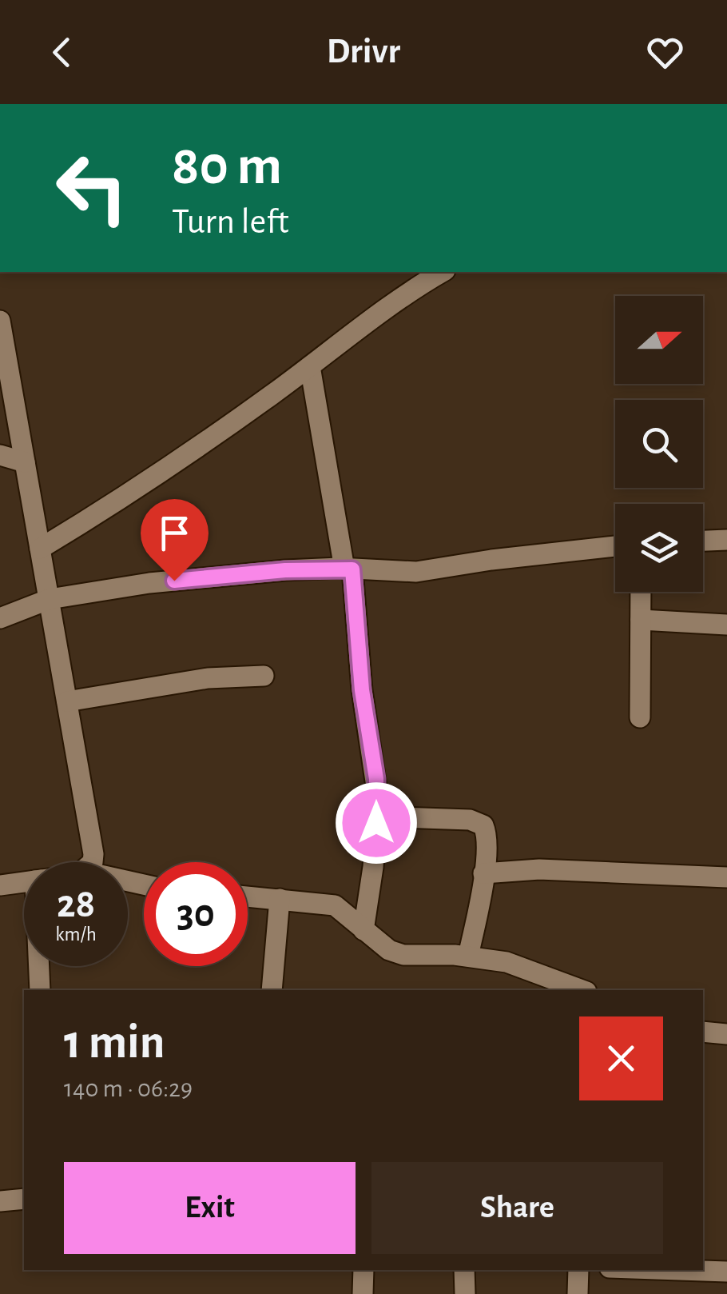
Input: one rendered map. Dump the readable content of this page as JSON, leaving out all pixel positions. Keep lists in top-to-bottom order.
{
  "north": "right",
  "page": {
    "header": "Drivr",
    "turn": ["80 m", "Turn left"],
    "speed": "28 km/h",
    "limit": "30",
    "heading": ["1 min", "140 m · 06:29"],
    "buttons": ["Exit", "Share"]
  }
}
